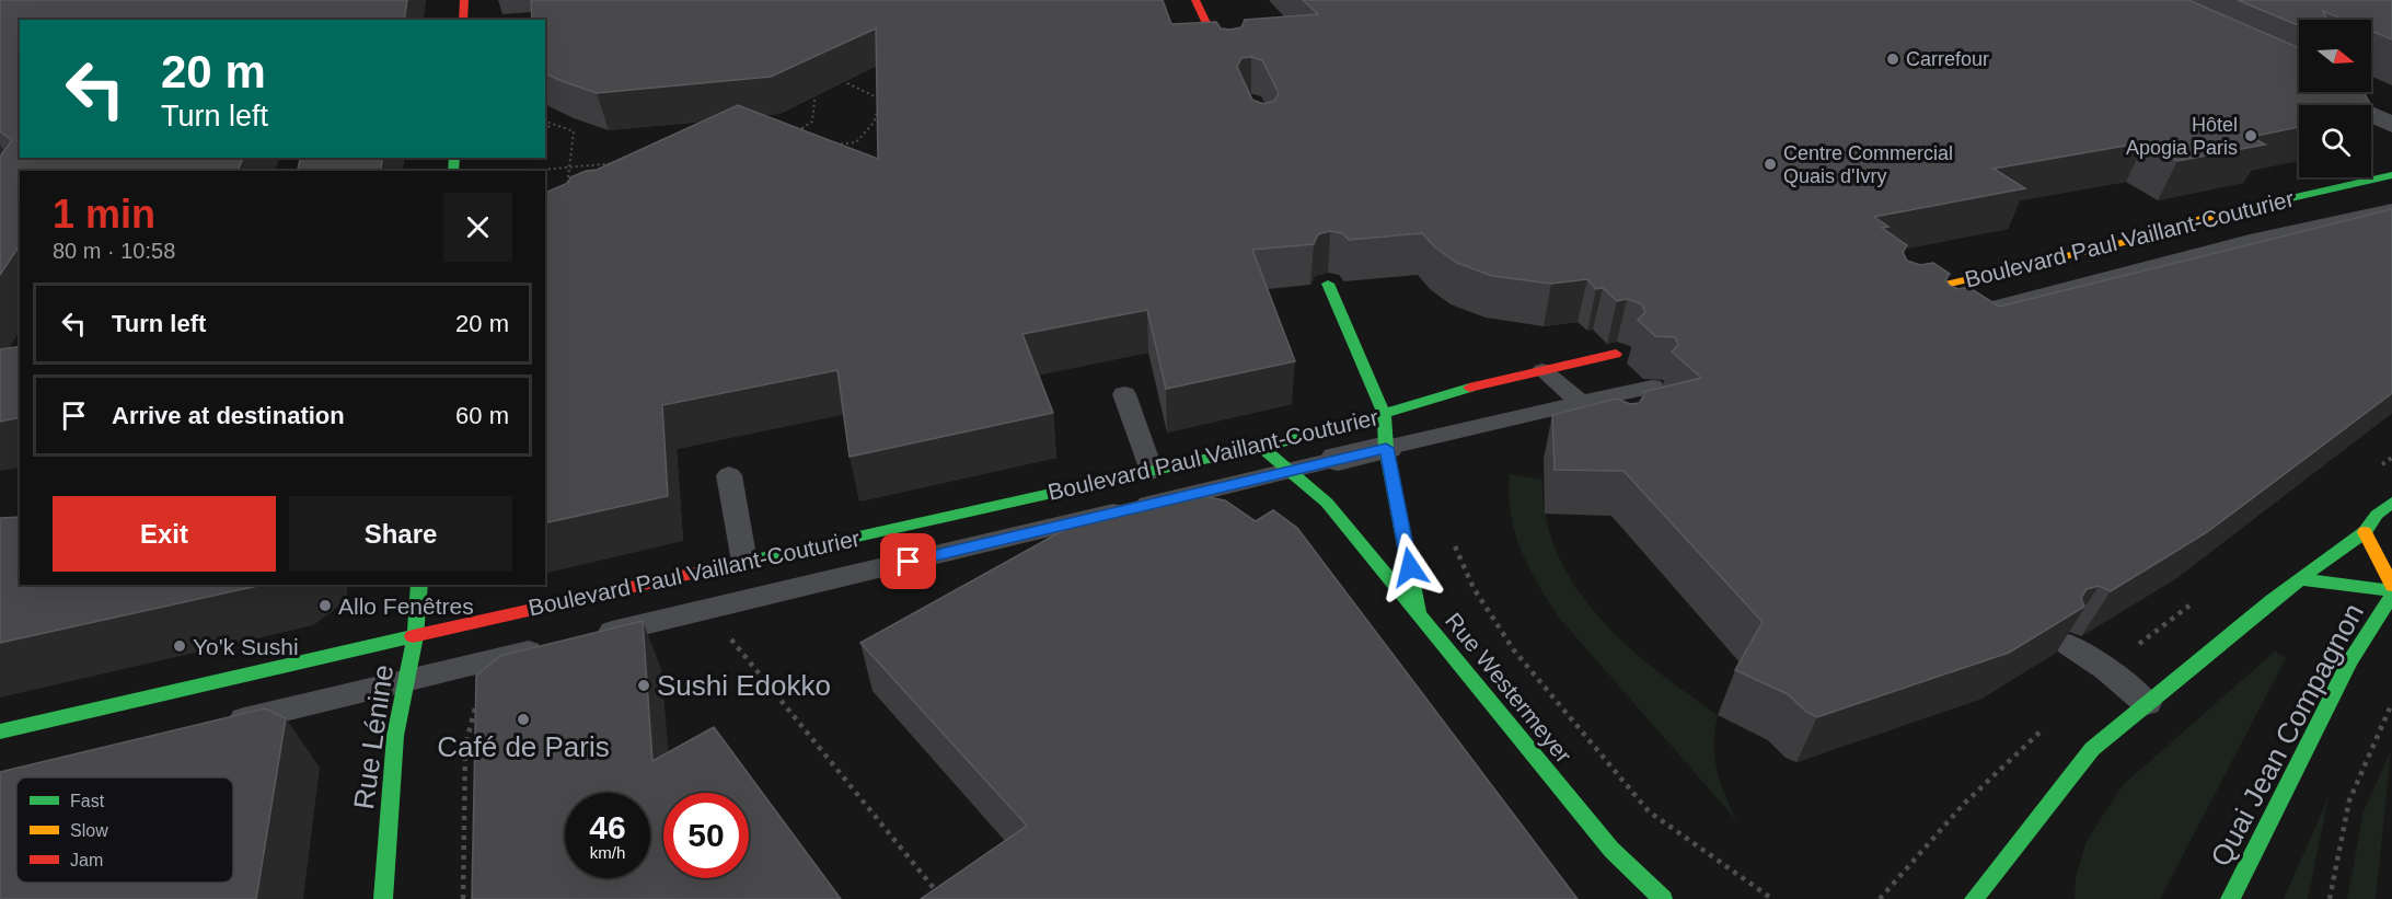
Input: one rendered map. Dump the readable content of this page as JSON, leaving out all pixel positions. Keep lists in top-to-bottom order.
{
  "streets": {
    "main road": [
      "Boulevard Paul Vaillant-Couturier",
      "Rue Westermeyer",
      "Quai Jean Compagnon",
      "Rue Lénine"
    ]
  },
  "crossings": [
    ["Boulevard Paul Vaillant-Couturier", "Rue Westermeyer"],
    ["Boulevard Paul Vaillant-Couturier", "Rue Lénine"]
  ],
  "places": [
    "Carrefour",
    "Hôtel Apogia Paris",
    "Centre Commercial Quais d'Ivry",
    "Allo Fenêtres",
    "Yo'k Sushi",
    "Sushi Edokko",
    "Café de Paris"
  ],
  "legend": ["Fast", "Slow", "Jam"],
  "north": "right",
  "page": {
    "turn": ["20 m", "Turn left"],
    "heading": ["1 min", "80 m · 10:58"],
    "list": [
      {
        "name": "Turn left",
        "value": "20 m"
      },
      {
        "name": "Arrive at destination",
        "value": "60 m"
      }
    ],
    "buttons": ["Exit", "Share"],
    "speed": "46 km/h",
    "limit": "50"
  }
}
